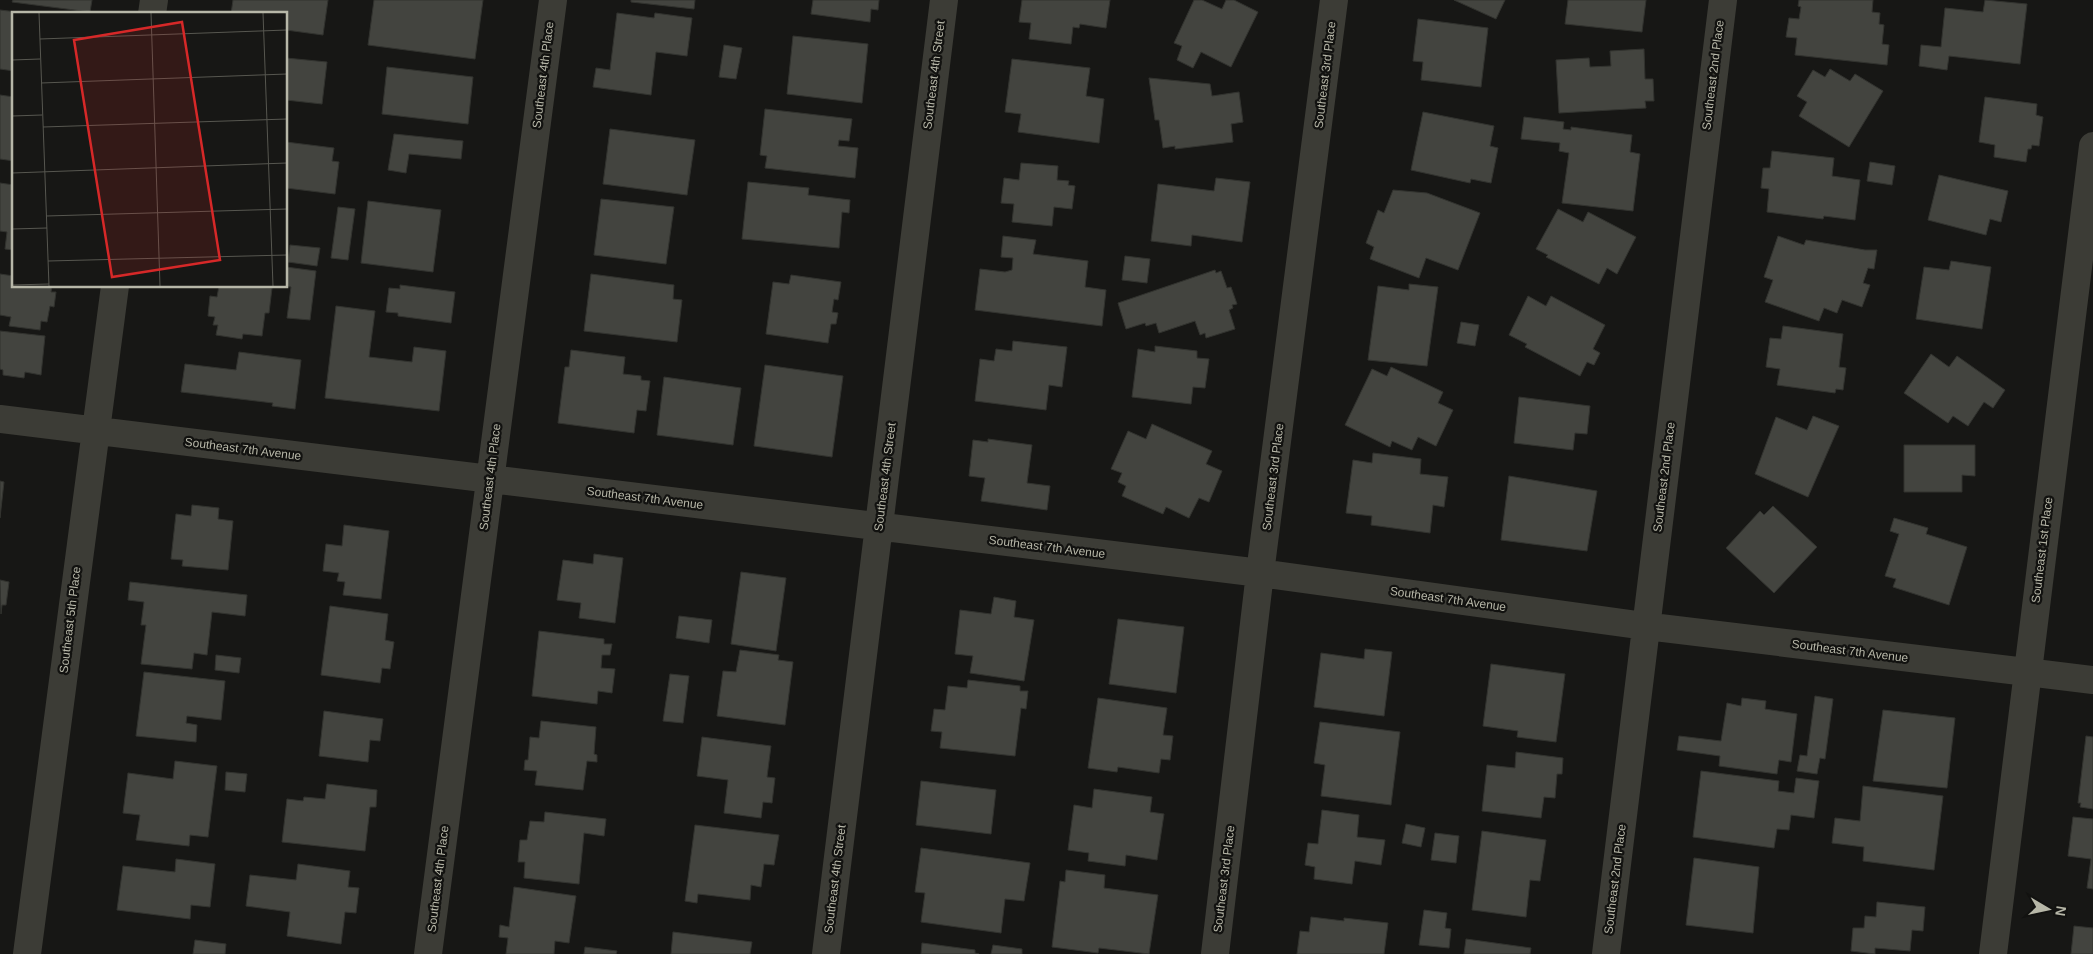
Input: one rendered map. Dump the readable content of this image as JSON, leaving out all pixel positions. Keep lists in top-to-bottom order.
{
  "streets": {
    "street": [
      "Southeast 4th Place",
      "Southeast 4th Street",
      "Southeast 3rd Place",
      "Southeast 2nd Place",
      "Southeast 7th Avenue",
      "Southeast 1st Place",
      "Southeast 5th Place"
    ]
  },
  "crossings": [
    ["Southeast 4th Place", "Southeast 7th Avenue"],
    ["Southeast 4th Street", "Southeast 7th Avenue"],
    ["Southeast 3rd Place", "Southeast 7th Avenue"],
    ["Southeast 2nd Place", "Southeast 7th Avenue"],
    ["Southeast 7th Avenue", "Southeast 1st Place"],
    ["Southeast 7th Avenue", "Southeast 5th Place"]
  ],
  "north": "right"
}
